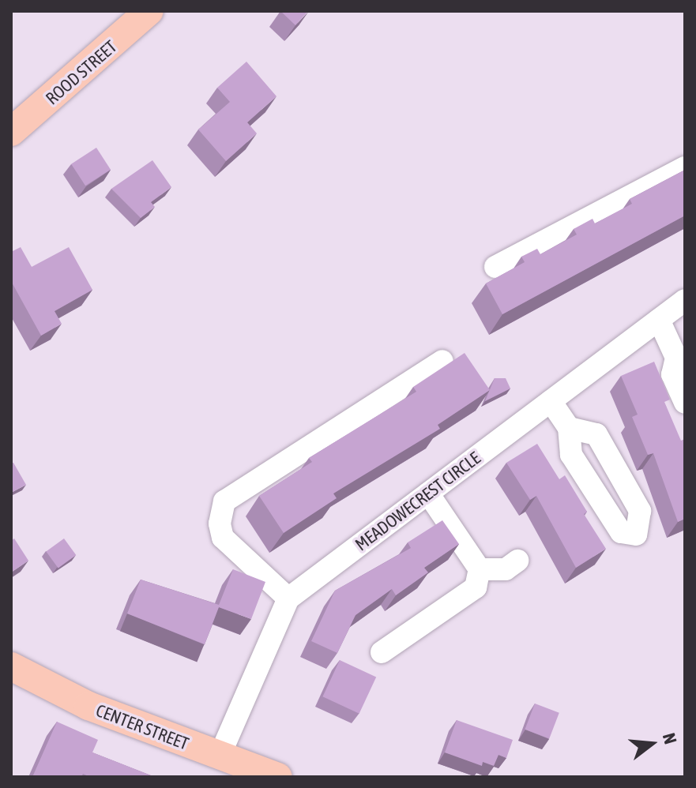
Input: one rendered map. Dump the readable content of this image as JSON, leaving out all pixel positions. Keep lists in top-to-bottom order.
{
  "streets": {
    "main road": ["ROOD STREET", "CENTER STREET"],
    "street": ["MEADOWECREST CIRCLE"]
  },
  "crossings": [
    ["MEADOWECREST CIRCLE", "CENTER STREET"]
  ],
  "north": "right"
}
